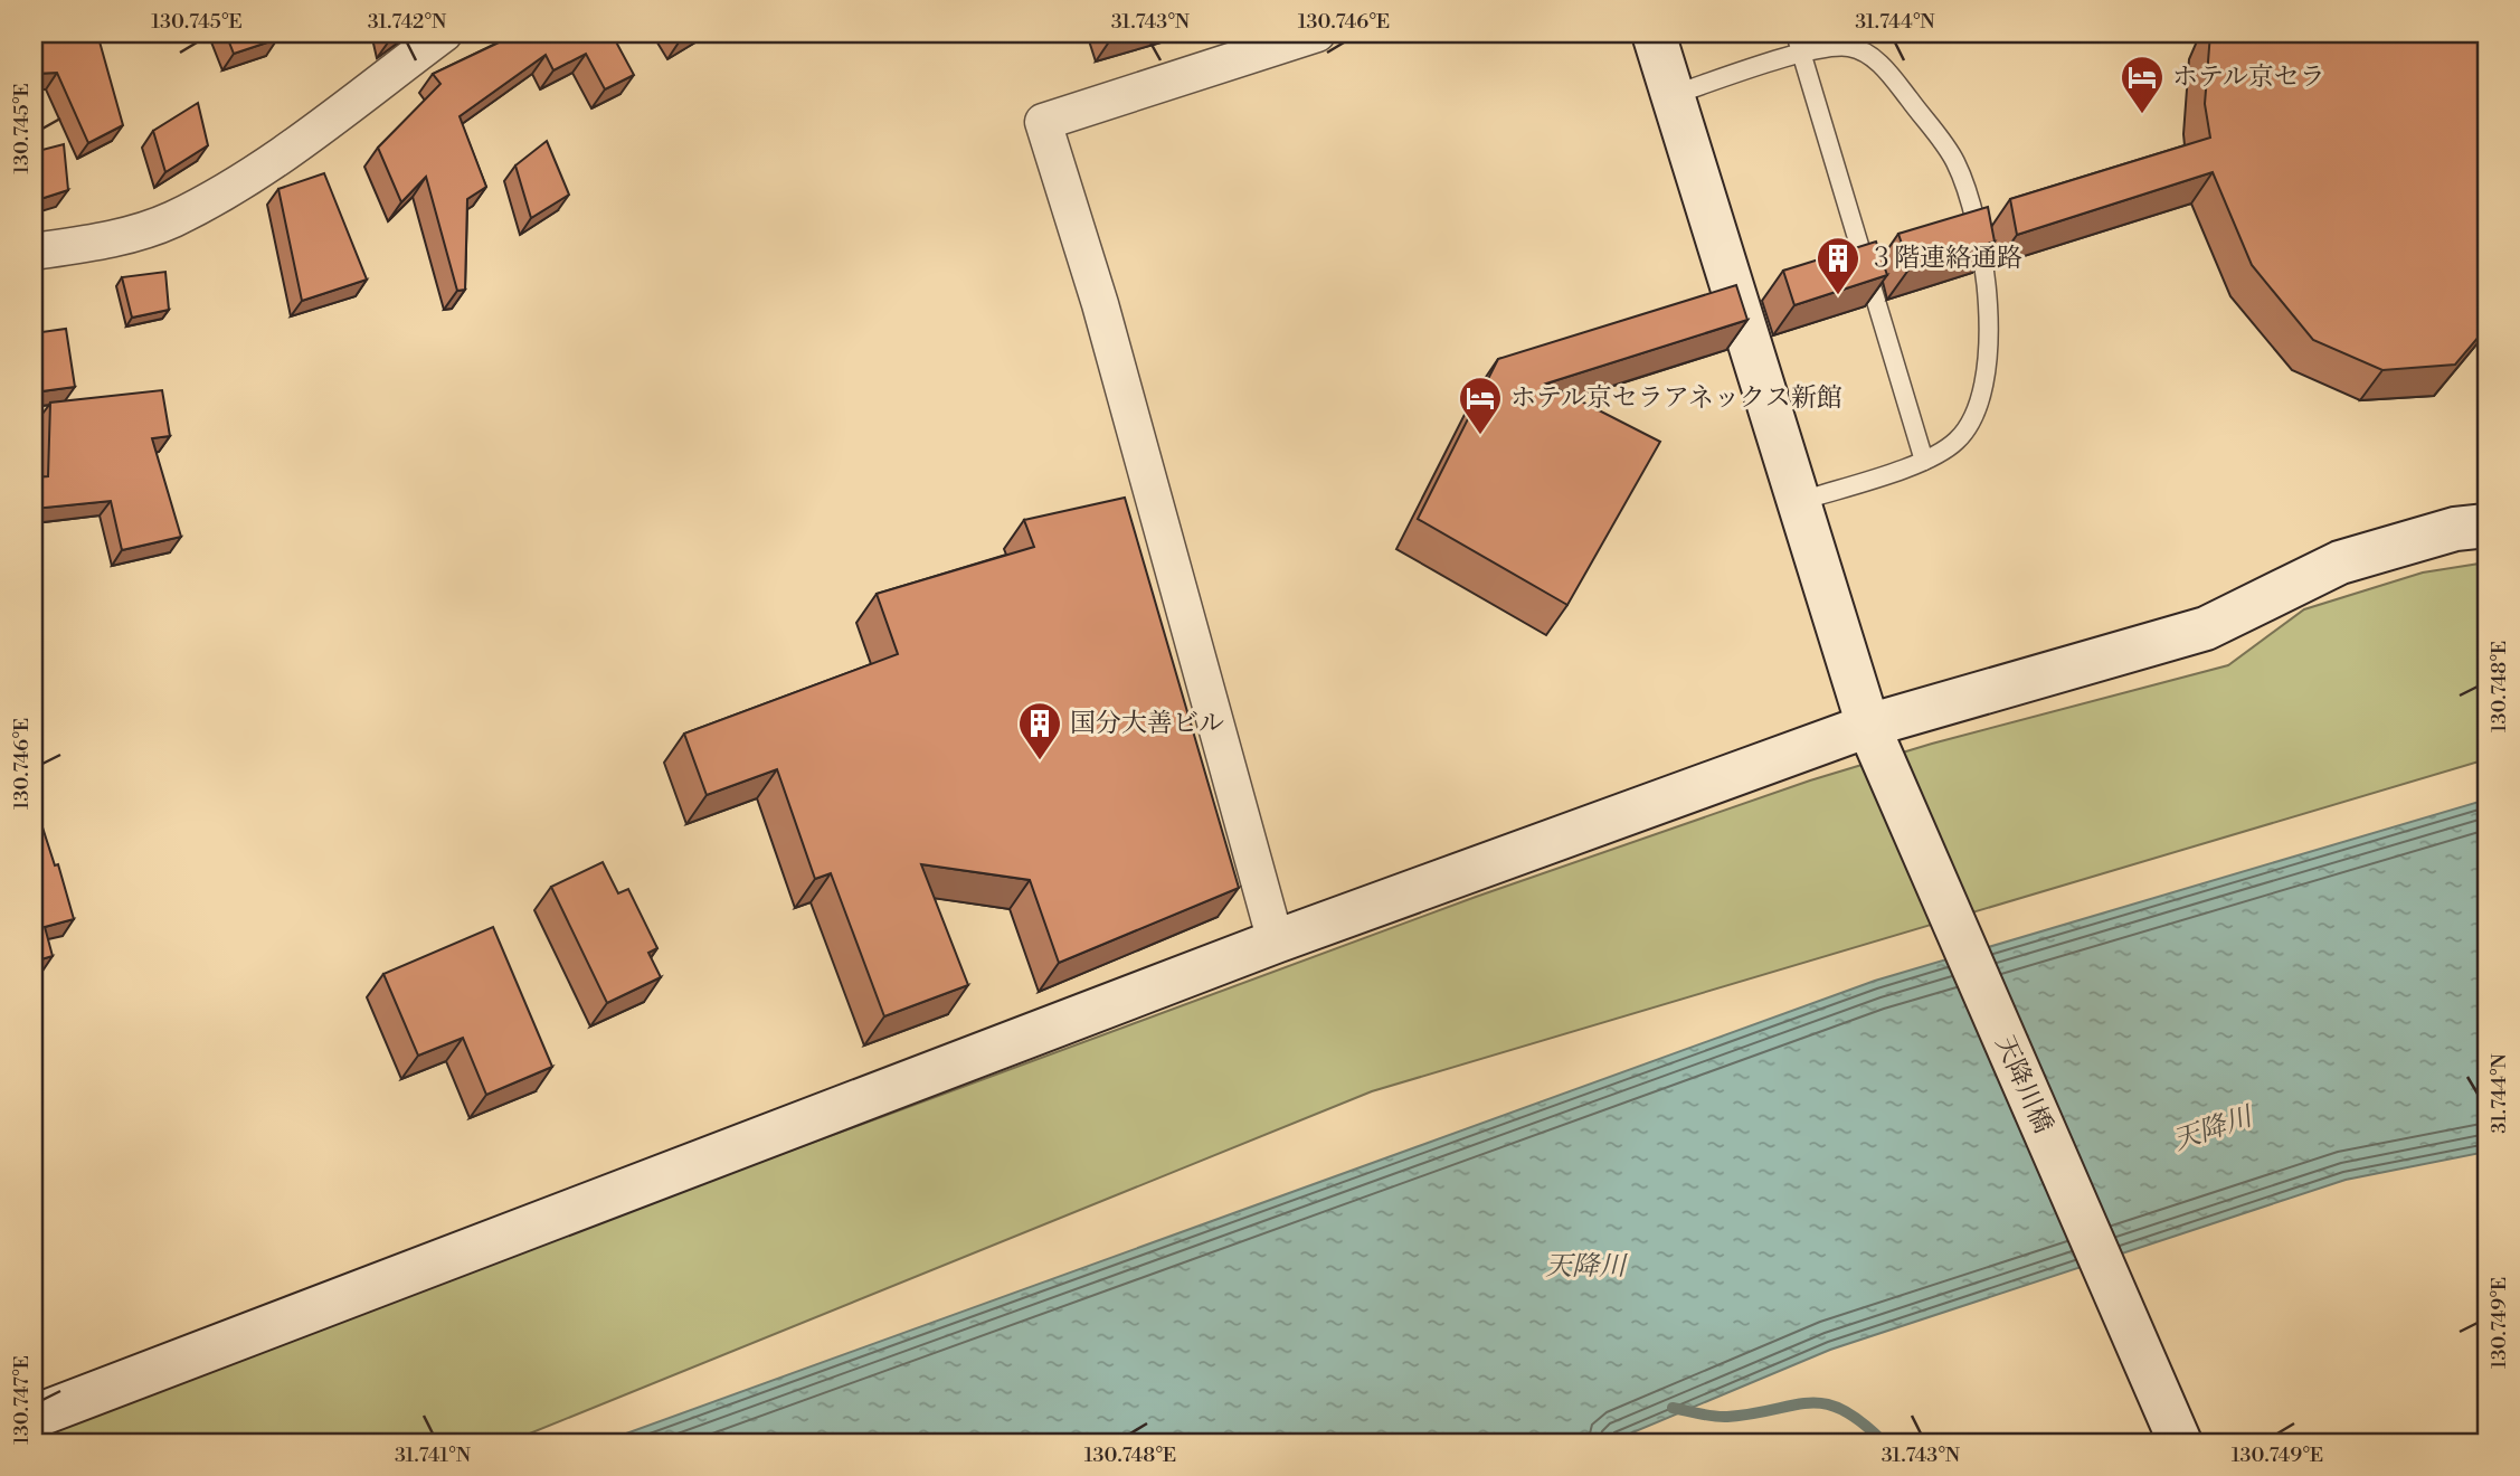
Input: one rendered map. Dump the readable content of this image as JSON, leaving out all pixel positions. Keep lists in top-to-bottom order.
{
  "streets": {
    "street": ["天降川橋"]
  },
  "water": ["天降川"],
  "places": {
    "hotel": ["ホテル京セラ", "ホテル京セラアネックス新館"],
    "building": ["３階連絡通路", "国分大善ビル"]
  },
  "coordinates": [
    "130.745°E",
    "31.742°N",
    "31.743°N",
    "130.746°E",
    "31.744°N",
    "130.748°E",
    "130.749°E",
    "130.747°E",
    "31.741°N"
  ]
}
